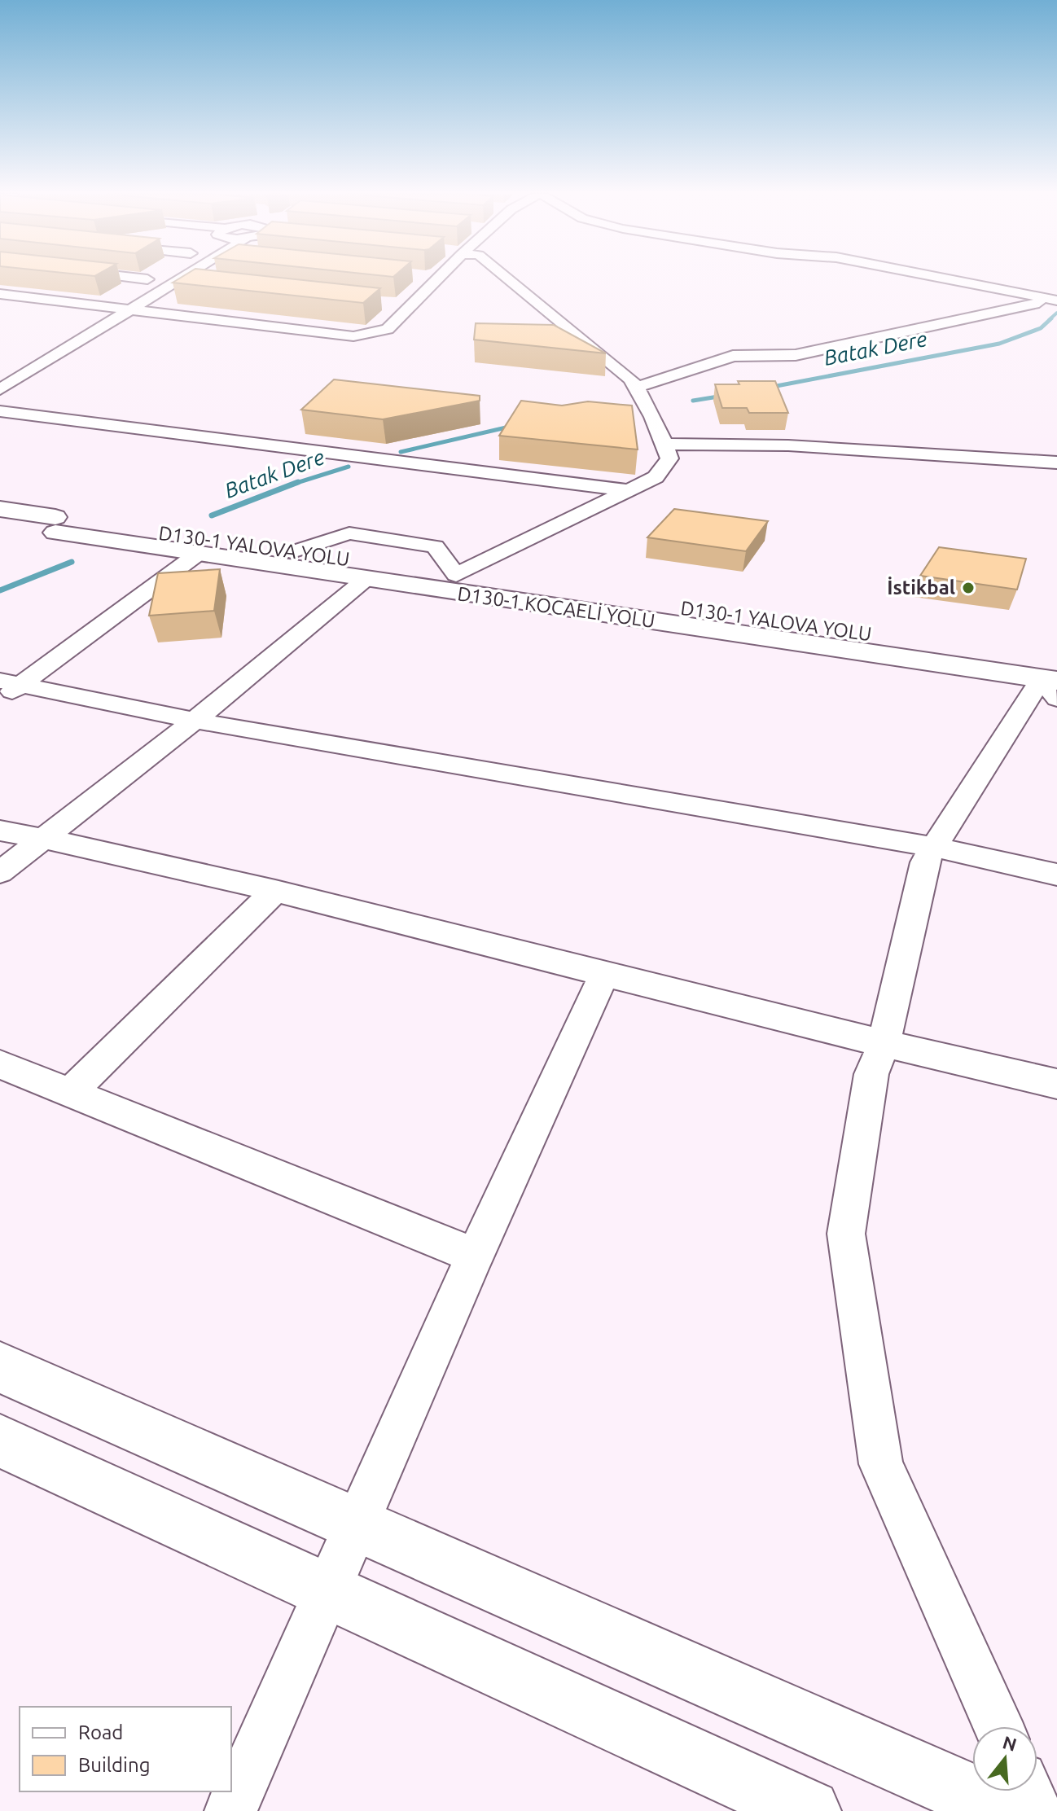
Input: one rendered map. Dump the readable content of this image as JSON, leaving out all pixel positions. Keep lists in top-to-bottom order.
{
  "streets": {
    "main road": ["D130-1 YALOVA YOLU", "D130-1 KOCAELİ YOLU"]
  },
  "crossings": [
    ["D130-1 YALOVA YOLU", "D130-1 KOCAELİ YOLU"]
  ],
  "water": ["Batak Dere"],
  "places": ["İstikbal"],
  "legend": ["Road", "Building"],
  "north": "top"
}
